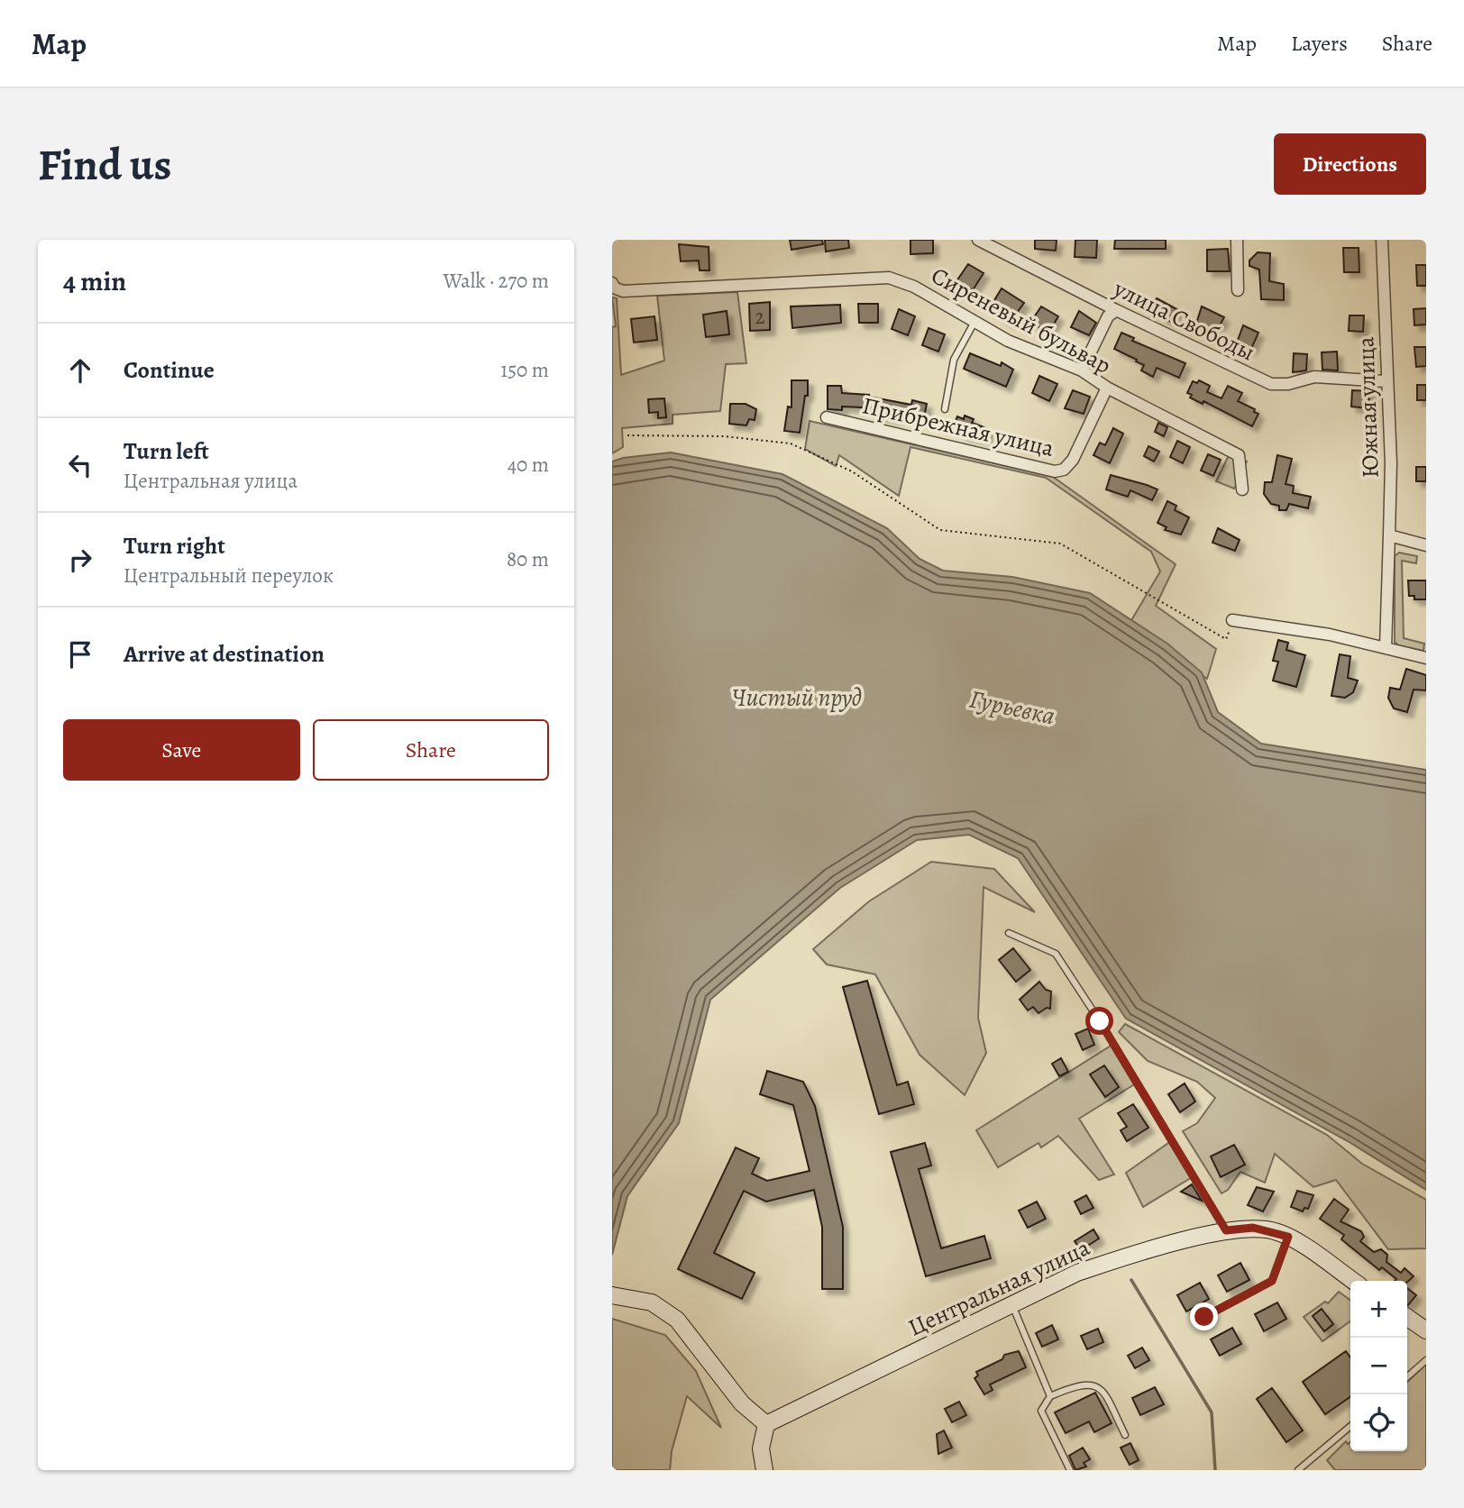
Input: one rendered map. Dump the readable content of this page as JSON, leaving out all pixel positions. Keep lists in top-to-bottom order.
{
  "streets": {
    "main road": ["Центральная улица"],
    "street": [
      "Сиреневый бульвар",
      "улица Свободы",
      "Южная улица",
      "Прибрежная улица"
    ]
  },
  "crossings": [
    ["Сиреневый бульвар", "Прибрежная улица"],
    ["улица Свободы", "Южная улица"]
  ],
  "water": ["Чистый пруд", "Гурьевка"],
  "house_numbers": ["2"],
  "page": {
    "header": "Map",
    "nav": ["Map", "Layers", "Share"],
    "buttons": [
      "Directions",
      ["Save", "Share"]
    ],
    "title": "Find us",
    "heading": ["4 min", "Walk · 270 m"],
    "list": [
      ["Continue", "150 m"],
      ["Turn left", "Центральная улица", "40 m"],
      ["Turn right", "Центральный переулок", "80 m"],
      "Arrive at destination"
    ],
    "map_buttons": ["+", "−"]
  }
}
